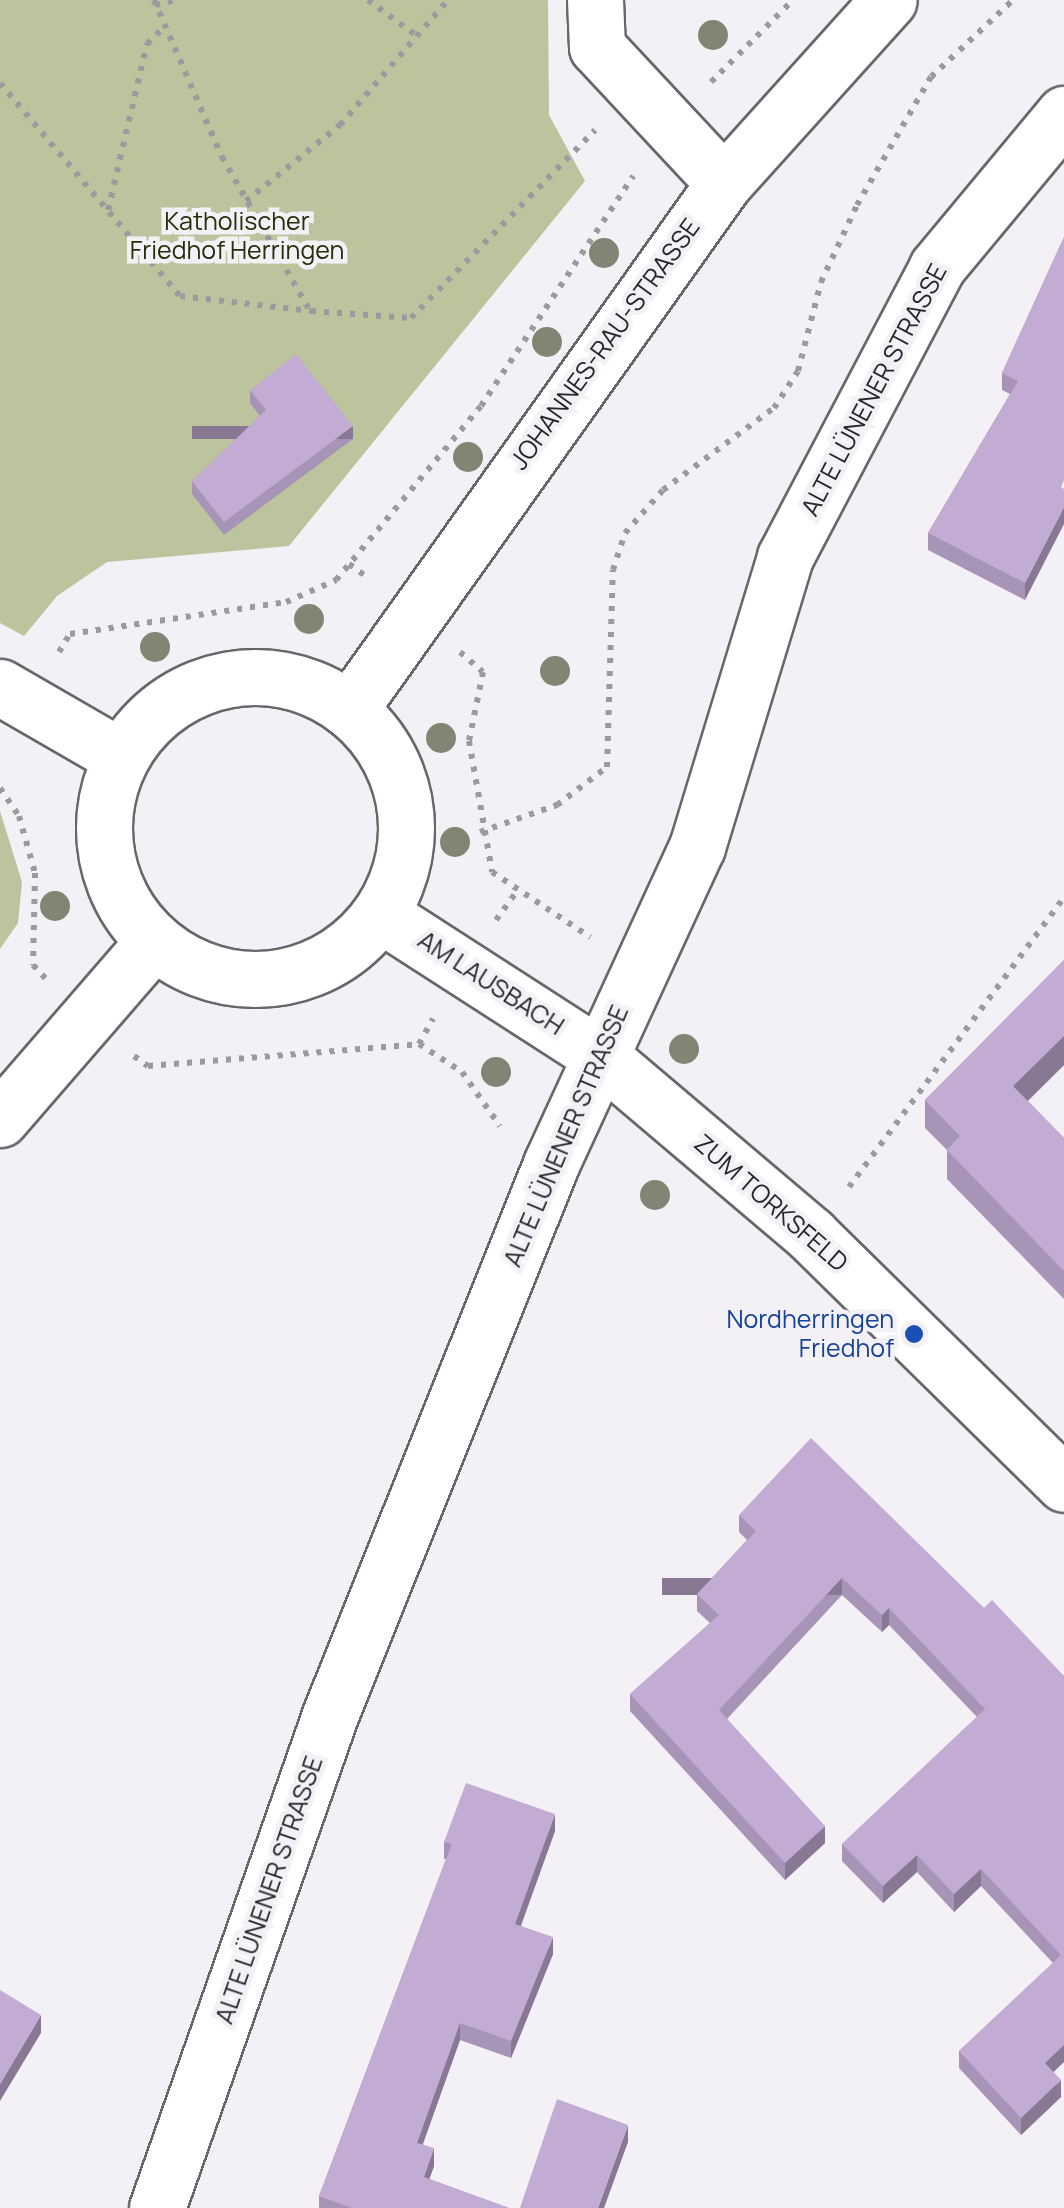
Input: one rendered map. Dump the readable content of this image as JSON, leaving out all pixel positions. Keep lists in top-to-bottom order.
{
  "streets": {
    "street": [
      "JOHANNES-RAU-STRASSE",
      "ALTE LÜNENER STRASSE",
      "AM LAUSBACH",
      "ZUM TORKSFELD"
    ]
  },
  "crossings": [
    ["JOHANNES-RAU-STRASSE", "AM LAUSBACH"],
    ["ALTE LÜNENER STRASSE", "AM LAUSBACH"],
    ["ALTE LÜNENER STRASSE", "ZUM TORKSFELD"],
    ["AM LAUSBACH", "ZUM TORKSFELD"]
  ],
  "parks": ["Katholischer Friedhof Herringen"],
  "places": ["Nordherringen Friedhof"]
}
